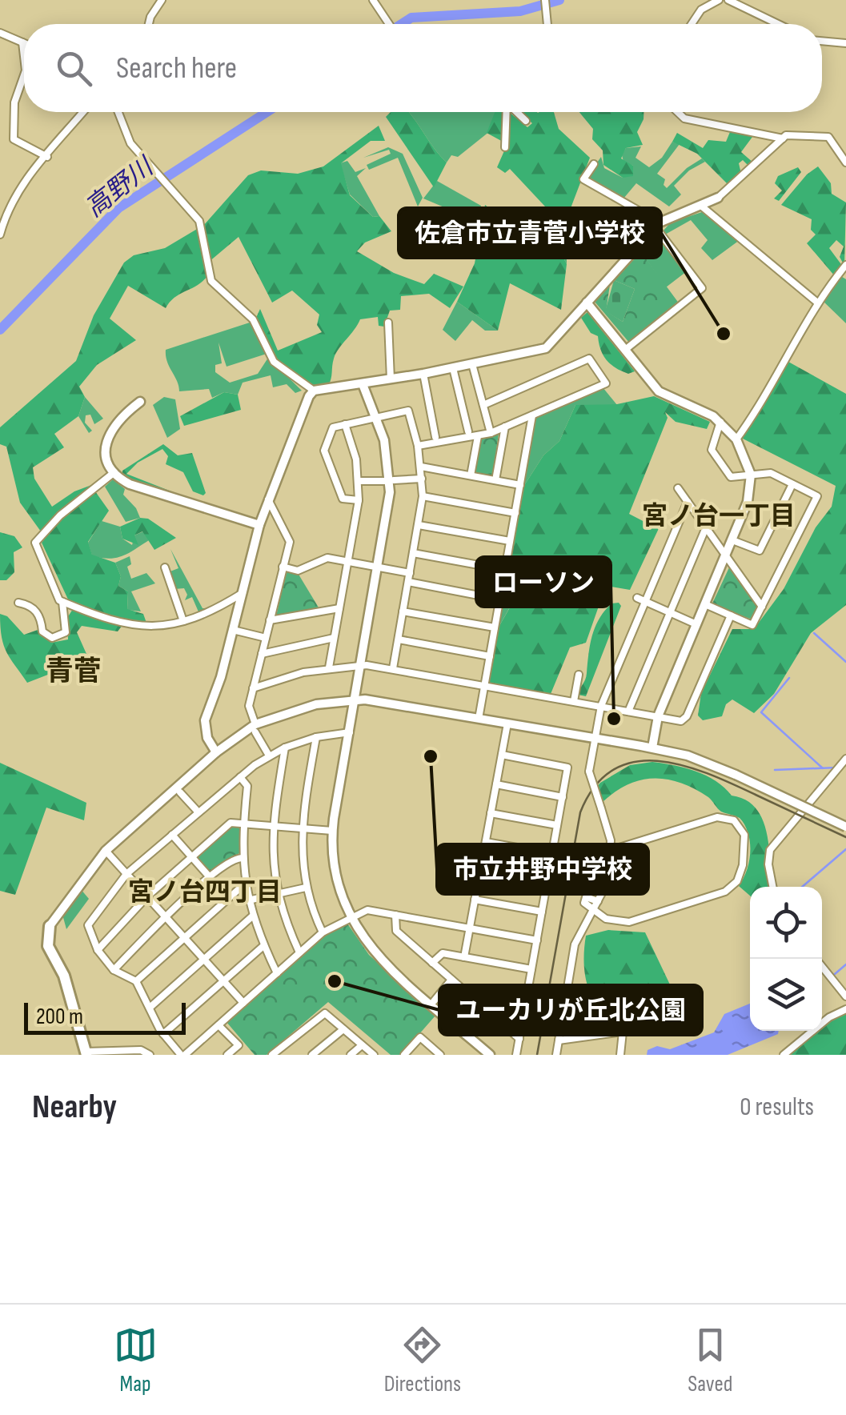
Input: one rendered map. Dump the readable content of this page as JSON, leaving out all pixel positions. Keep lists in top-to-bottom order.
{
  "districts": ["宮ノ台一丁目", "青菅", "宮ノ台四丁目"],
  "water": ["高野川"],
  "places": [
    "佐倉市立青菅小学校",
    "ローソン",
    "市立井野中学校",
    "ユーカリが丘北公園"
  ],
  "scale_bar": "200 m",
  "page": {
    "search": "Search here",
    "scale": "200 m",
    "heading": ["Nearby", "0 results"],
    "nav": ["Map", "Directions", "Saved"]
  }
}
